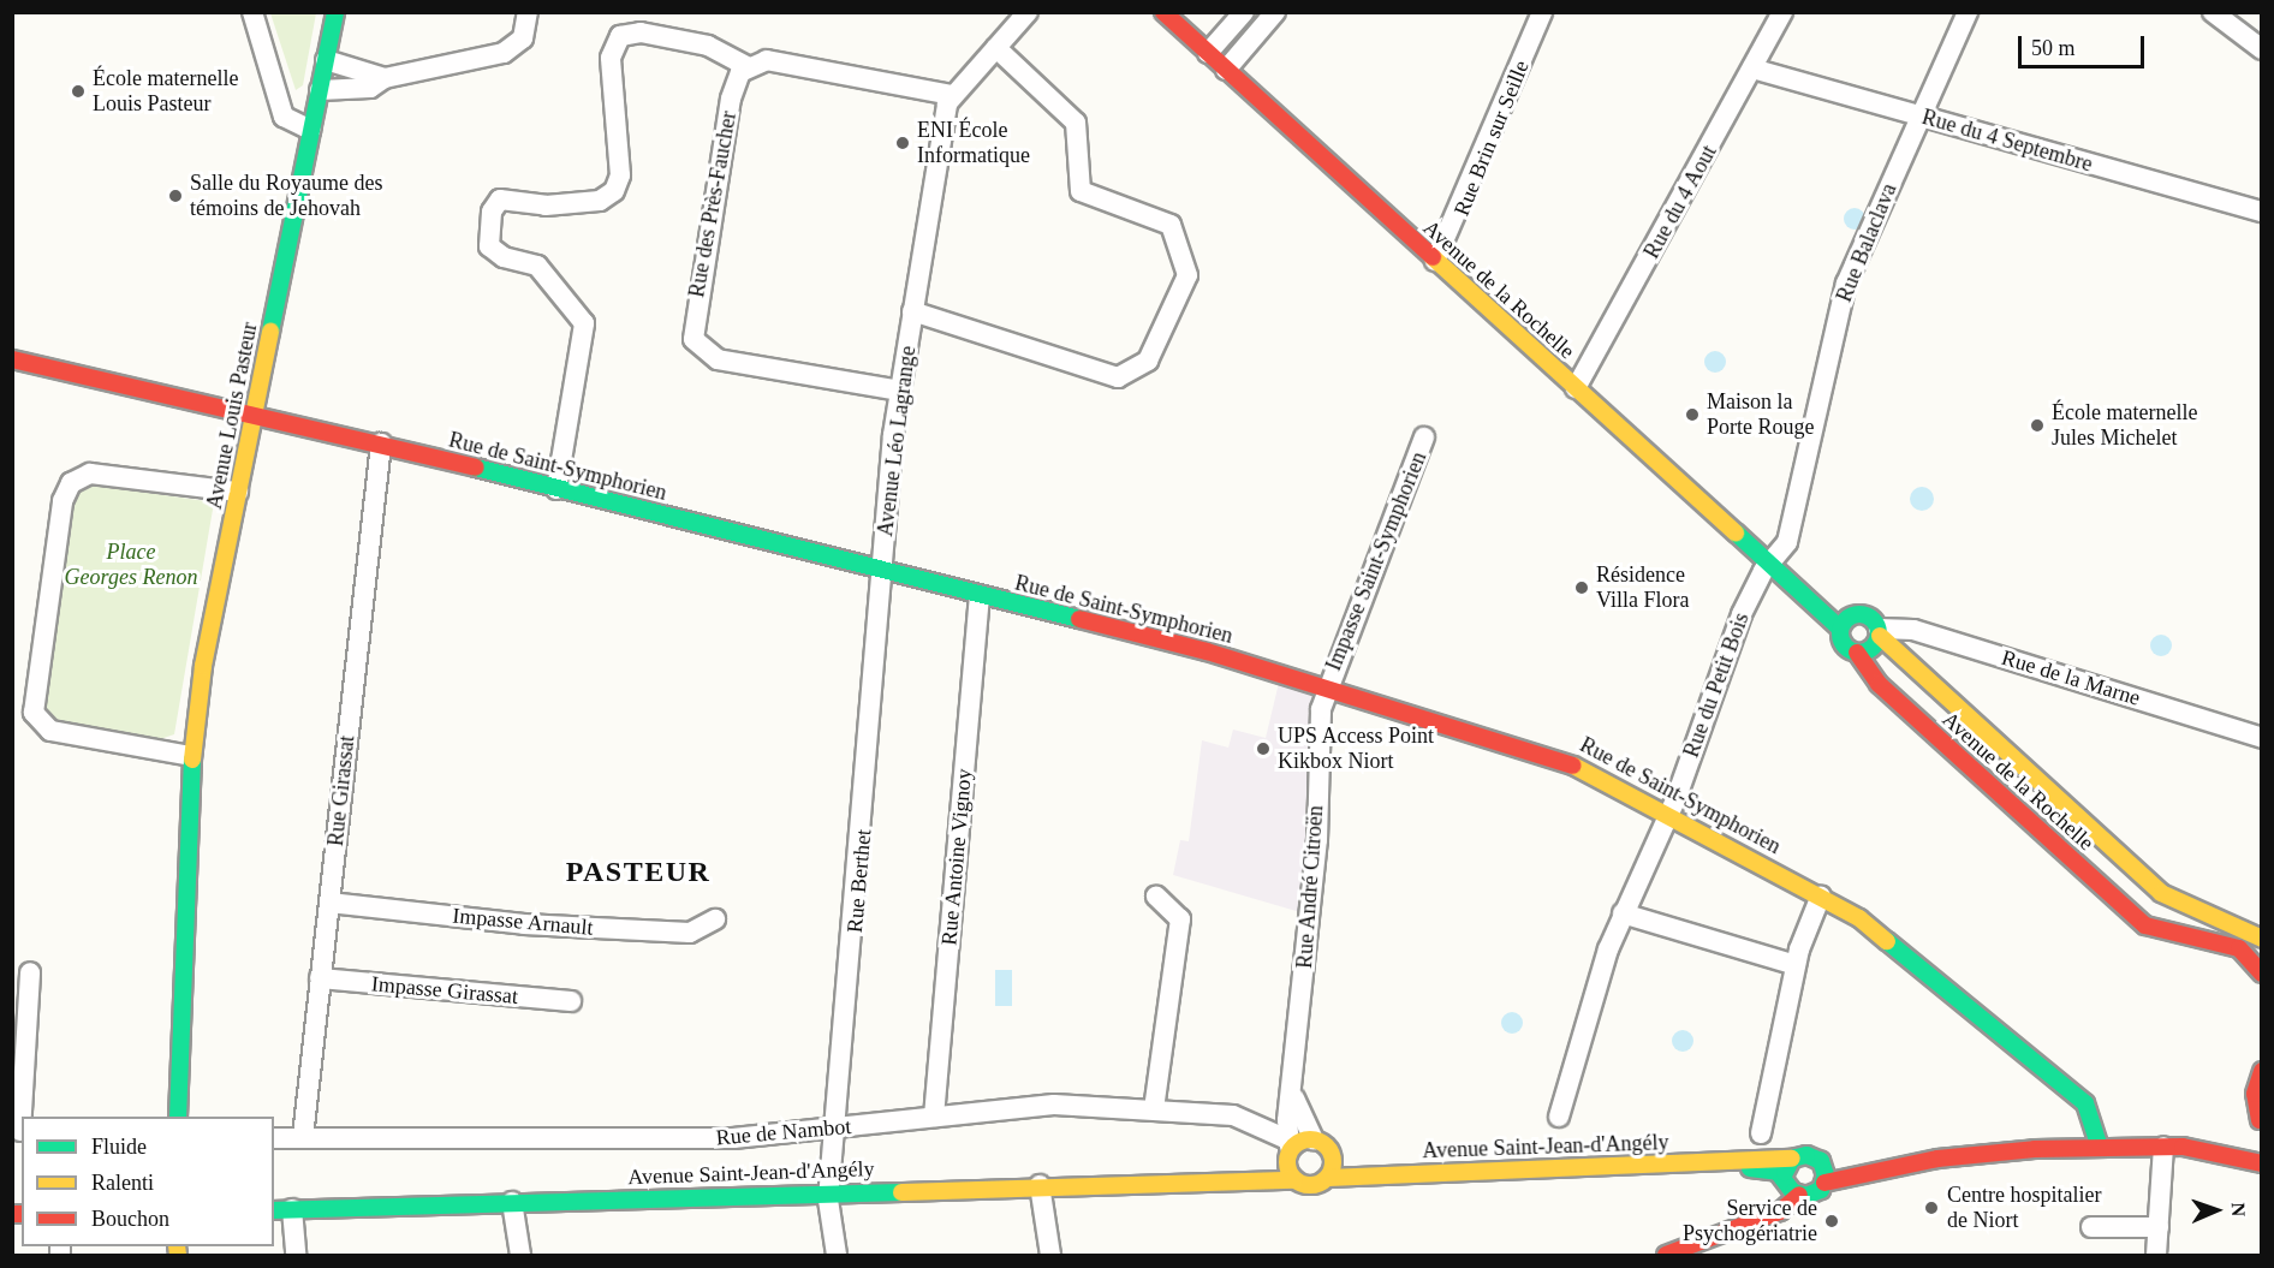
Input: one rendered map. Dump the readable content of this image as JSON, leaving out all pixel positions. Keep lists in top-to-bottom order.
{
  "streets": {
    "main road": [
      "Avenue de la Rochelle",
      "Avenue Louis Pasteur",
      "Rue de Saint-Symphorien",
      "Avenue Saint-Jean-d'Angély"
    ],
    "street": [
      "Rue Brin sur Seille",
      "Rue du 4 Septembre",
      "Rue du 4 Aout",
      "Rue des Près-Faucher",
      "Rue Balaclava",
      "Avenue Léo Lagrange",
      "Impasse Saint-Symphorien",
      "Rue de la Marne",
      "Rue du Petit Bois",
      "Rue Girassat",
      "Rue Antoine Vignoy",
      "Rue Berthet",
      "Rue André Citroën",
      "Impasse Arnault",
      "Impasse Girassat",
      "Rue de Nambot"
    ]
  },
  "crossings": [
    ["Rue Brin sur Seille", "Avenue de la Rochelle"],
    ["Rue du 4 Septembre", "Rue du 4 Aout"],
    ["Rue du 4 Septembre", "Rue Balaclava"],
    ["Rue du 4 Aout", "Avenue de la Rochelle"],
    ["Rue des Près-Faucher", "Avenue Léo Lagrange"],
    ["Rue Balaclava", "Avenue de la Rochelle"],
    ["Rue Balaclava", "Rue du Petit Bois"],
    ["Avenue de la Rochelle", "Rue de la Marne"],
    ["Avenue de la Rochelle", "Rue du Petit Bois"],
    ["Avenue Louis Pasteur", "Rue de Saint-Symphorien"],
    ["Avenue Léo Lagrange", "Rue de Saint-Symphorien"],
    ["Avenue Léo Lagrange", "Rue Berthet"],
    ["Rue de Saint-Symphorien", "Impasse Saint-Symphorien"],
    ["Rue de Saint-Symphorien", "Rue du Petit Bois"],
    ["Rue de Saint-Symphorien", "Rue Girassat"],
    ["Rue de Saint-Symphorien", "Rue Antoine Vignoy"],
    ["Rue de Saint-Symphorien", "Rue Berthet"],
    ["Rue de Saint-Symphorien", "Rue André Citroën"],
    ["Rue de Saint-Symphorien", "Avenue Saint-Jean-d'Angély"],
    ["Impasse Saint-Symphorien", "Rue André Citroën"],
    ["Rue Girassat", "Impasse Arnault"],
    ["Rue Girassat", "Impasse Girassat"],
    ["Rue Girassat", "Rue de Nambot"],
    ["Rue Antoine Vignoy", "Rue de Nambot"],
    ["Rue Berthet", "Rue de Nambot"],
    ["Rue Berthet", "Avenue Saint-Jean-d'Angély"],
    ["Rue André Citroën", "Rue de Nambot"],
    ["Rue André Citroën", "Avenue Saint-Jean-d'Angély"],
    ["Rue de Nambot", "Avenue Saint-Jean-d'Angély"]
  ],
  "districts": ["PASTEUR"],
  "parks": ["Place Georges Renon"],
  "places": [
    "École maternelle Louis Pasteur",
    "ENI École Informatique",
    "Salle du Royaume des témoins de Jehovah",
    "Maison la Porte Rouge",
    "École maternelle Jules Michelet",
    "Résidence Villa Flora",
    "UPS Access Point Kikbox Niort",
    "Centre hospitalier de Niort",
    "Service de Psychogériatrie"
  ],
  "legend": ["Fluide", "Ralenti", "Bouchon"],
  "scale_bar": "50 m",
  "north": "right"
}
